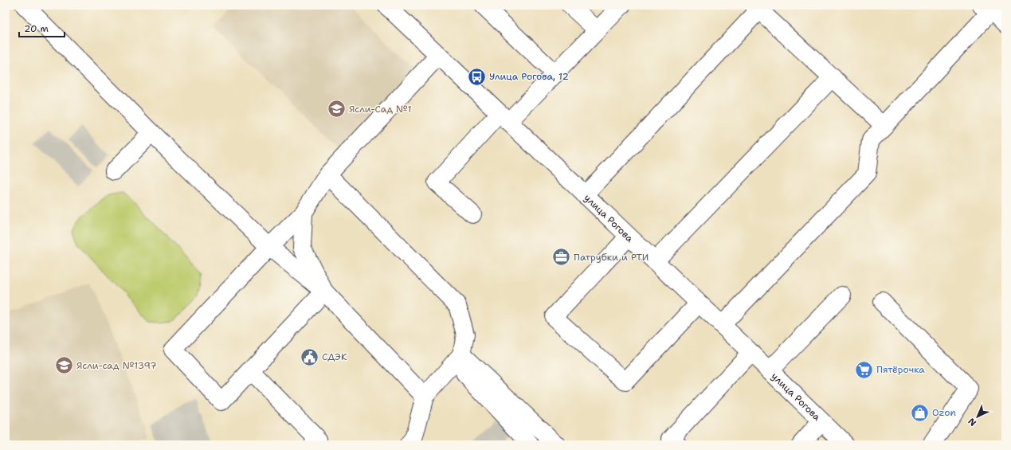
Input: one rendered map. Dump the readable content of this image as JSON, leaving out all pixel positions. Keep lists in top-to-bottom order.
{
  "streets": {
    "street": ["улица Рогова"]
  },
  "places": {
    "bus stop": ["Улица Рогова, 12"],
    "school or university": ["Ясли-Сад №1", "Ясли-сад №1397"],
    "office": ["Патрубки и РТИ"],
    "public building": ["СДЭК"],
    "supermarket": ["Пятёрочка"],
    "shop": ["Ozon"]
  },
  "scale_bar": "20 m",
  "north": "bottom left"
}
